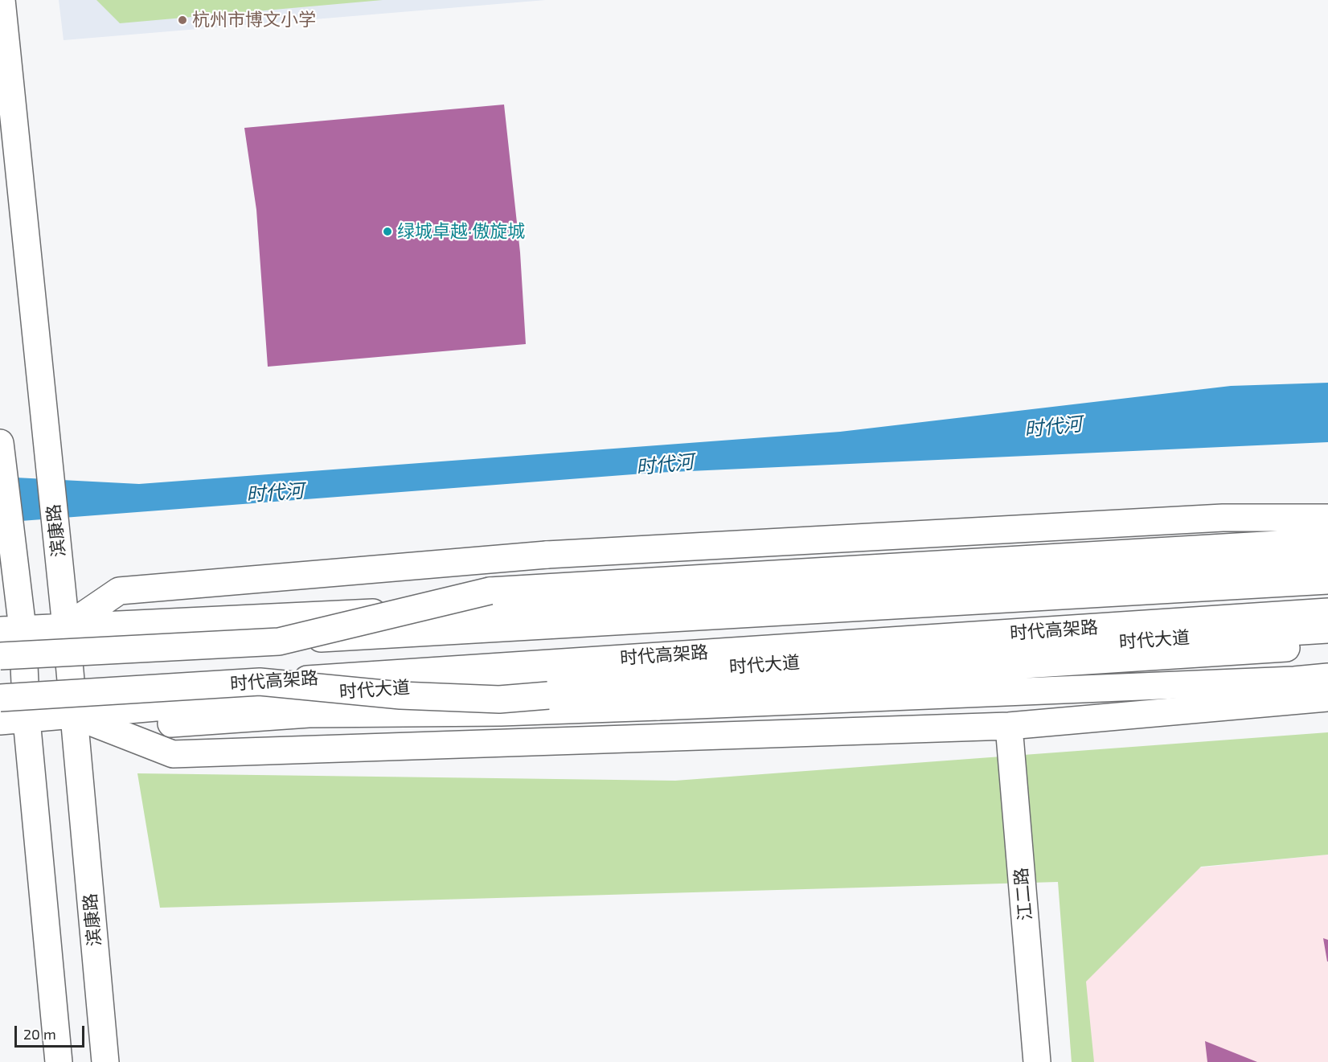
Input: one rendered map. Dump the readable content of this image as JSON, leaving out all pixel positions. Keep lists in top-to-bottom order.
{
  "streets": {
    "main road": [
      "滨康路",
      "时代高架路",
      "时代大道",
      "江二路"
    ]
  },
  "crossings": [
    ["滨康路", "时代大道"]
  ],
  "water": ["时代河"],
  "places": ["杭州市博文小学", "绿城卓越·傲旋城"],
  "scale_bar": "20 m"
}
